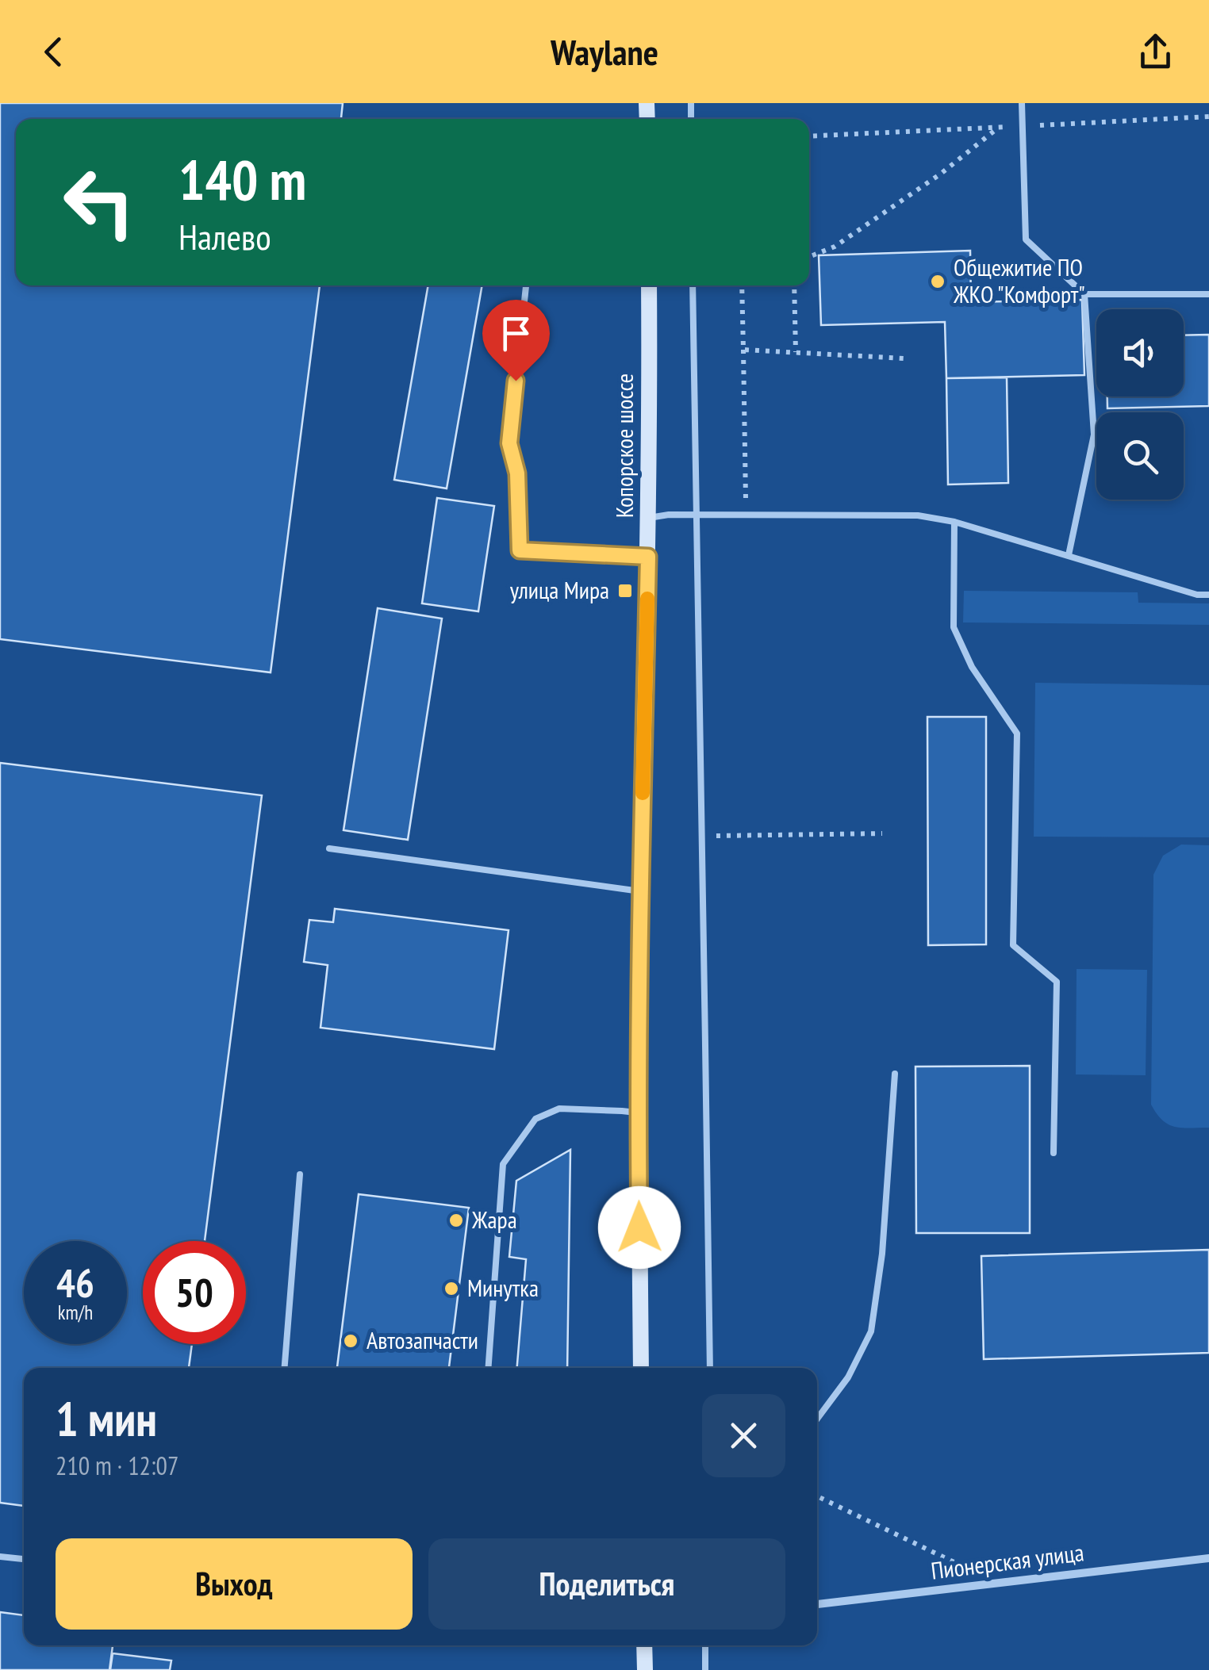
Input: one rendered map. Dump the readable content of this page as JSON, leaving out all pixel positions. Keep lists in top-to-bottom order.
{
  "streets": {
    "main road": ["Копорское шоссе"],
    "street": ["Пионерская улица"]
  },
  "places": {
    "other": [
      "Общежитие ПО ЖКО \"Комфорт\"",
      "Жара",
      "Минутка",
      "Автозапчасти"
    ],
    "transit": ["улица Мира"]
  },
  "page": {
    "header": "Waylane",
    "turn": ["140 m", "Налево"],
    "speed": "46 km/h",
    "limit": "50",
    "heading": ["1 мин", "210 m · 12:07"],
    "buttons": ["Выход", "Поделиться"]
  }
}
